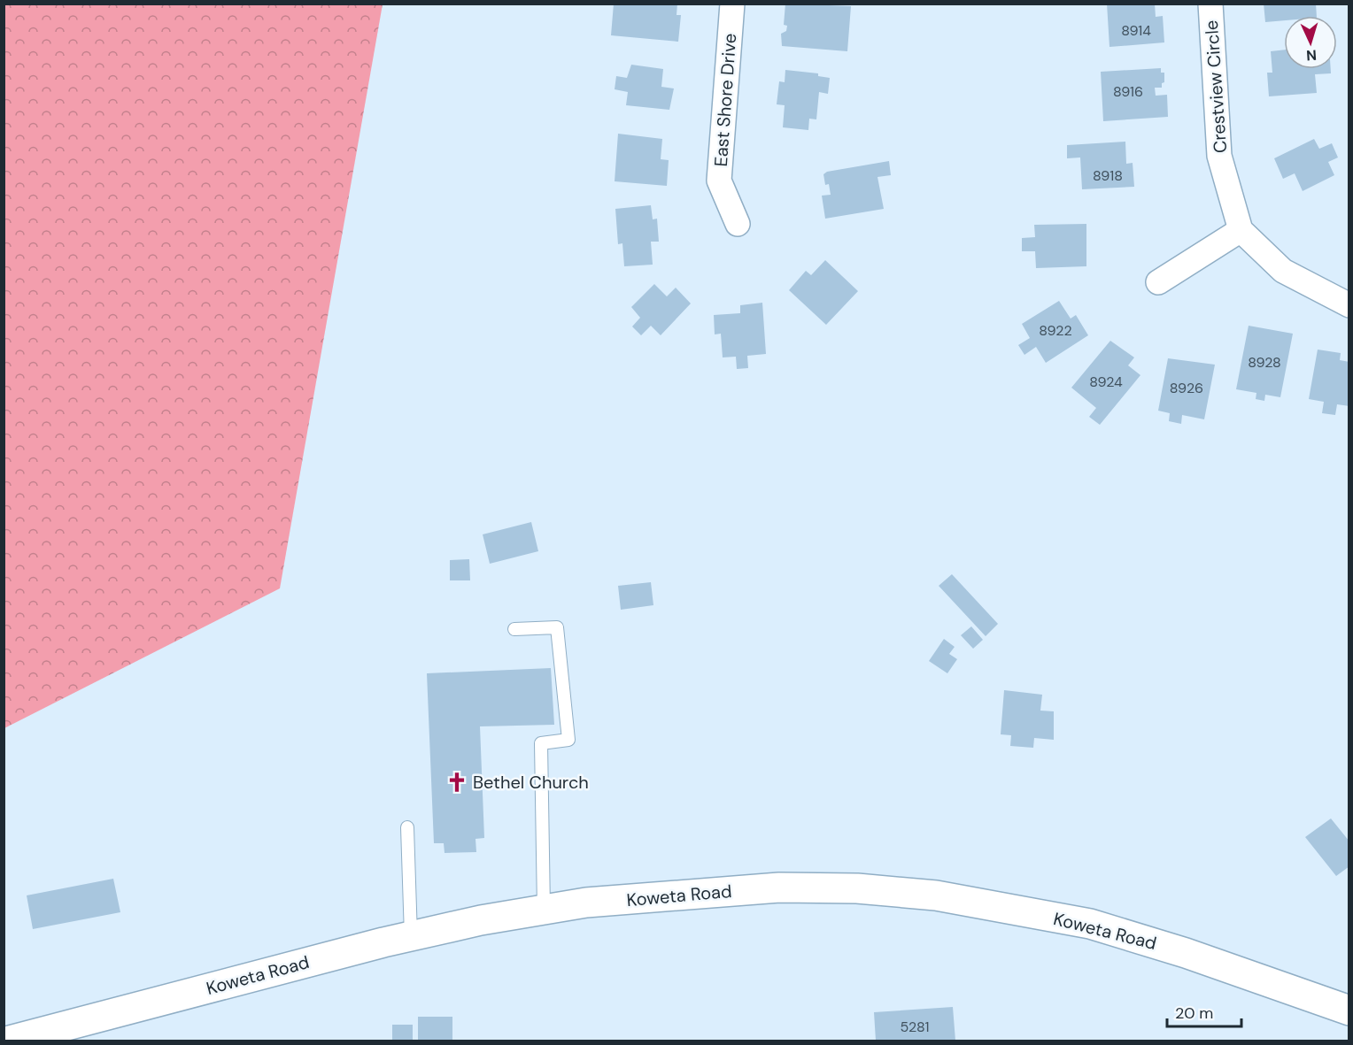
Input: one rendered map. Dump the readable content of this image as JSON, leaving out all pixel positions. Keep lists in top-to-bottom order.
{
  "streets": {
    "street": ["Crestview Circle", "East Shore Drive", "Koweta Road"]
  },
  "places": {
    "church": ["Bethel Church"]
  },
  "house_numbers": [
    "8914",
    "8916",
    "8918",
    "8922",
    "8928",
    "8924",
    "8926",
    "5281"
  ],
  "scale_bar": "20 m",
  "north": "bottom"
}
